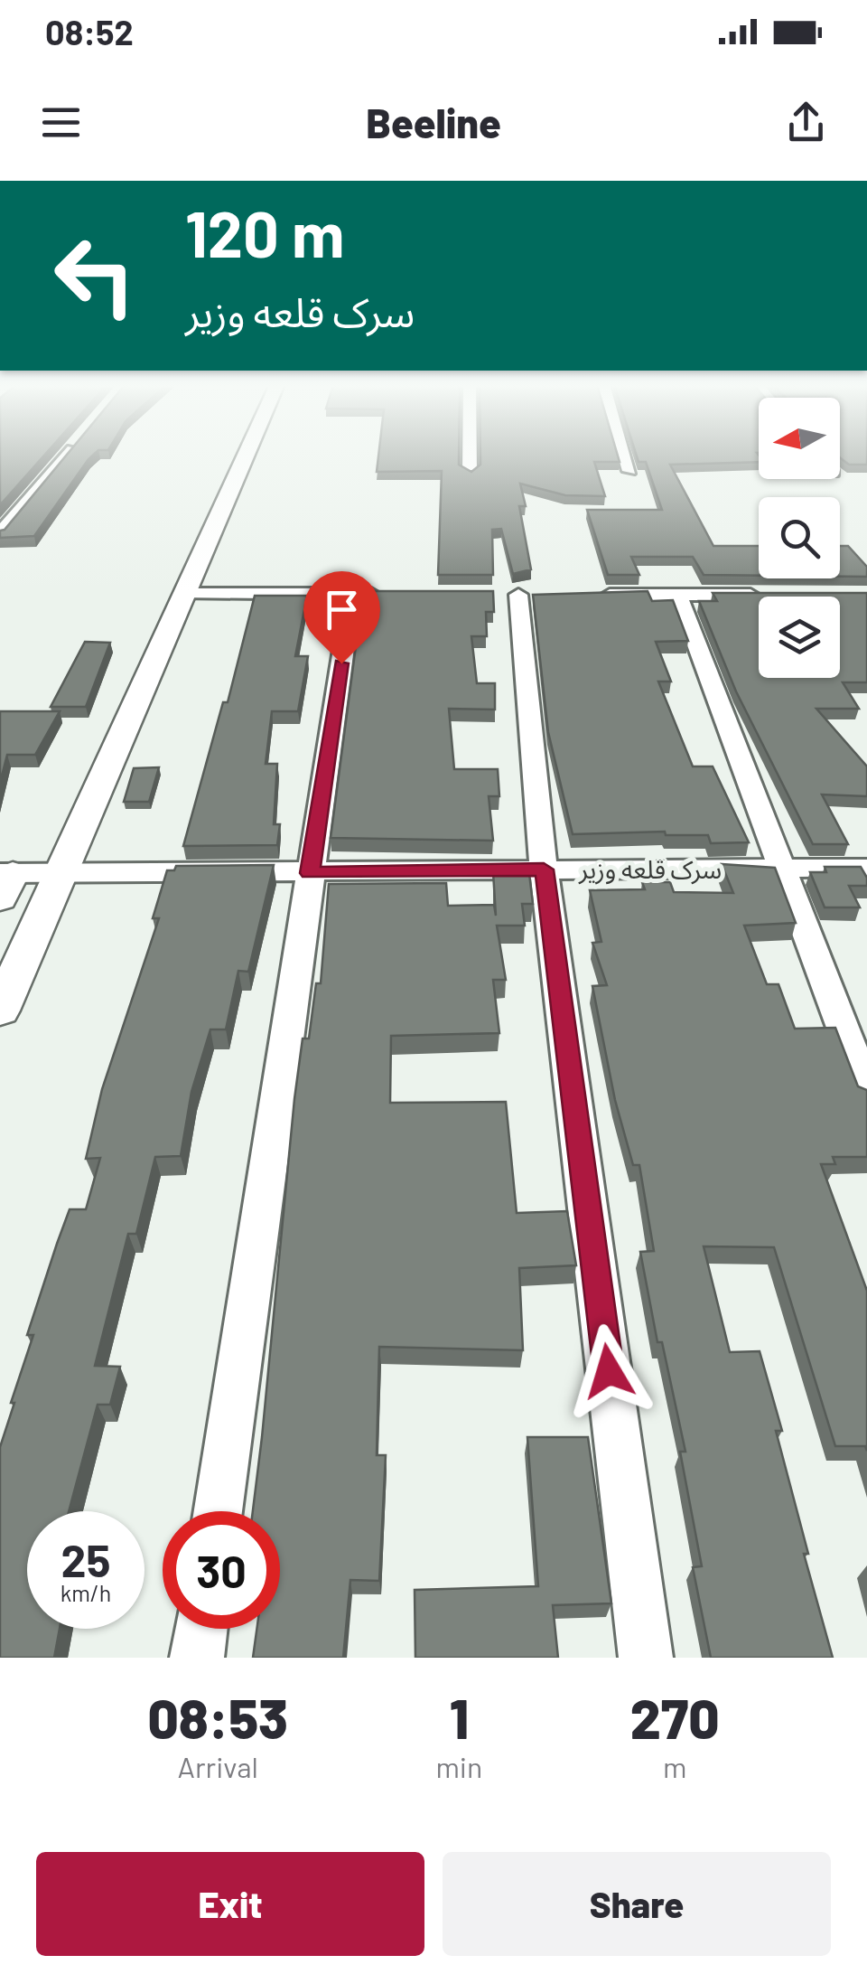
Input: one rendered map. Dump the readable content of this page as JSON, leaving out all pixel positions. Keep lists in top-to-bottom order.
{
  "streets": {
    "street": ["سرک قلعه وزیر"]
  },
  "north": "left",
  "page": {
    "status": "08:52",
    "header": "Beeline",
    "turn": ["120 m", "سرک قلعه وزیر"],
    "speed": "25 km/h",
    "limit": "30",
    "eta": [
      "08:53",
      "Arrival",
      "1",
      "min",
      "270",
      "m"
    ],
    "buttons": ["Exit", "Share"]
  }
}
